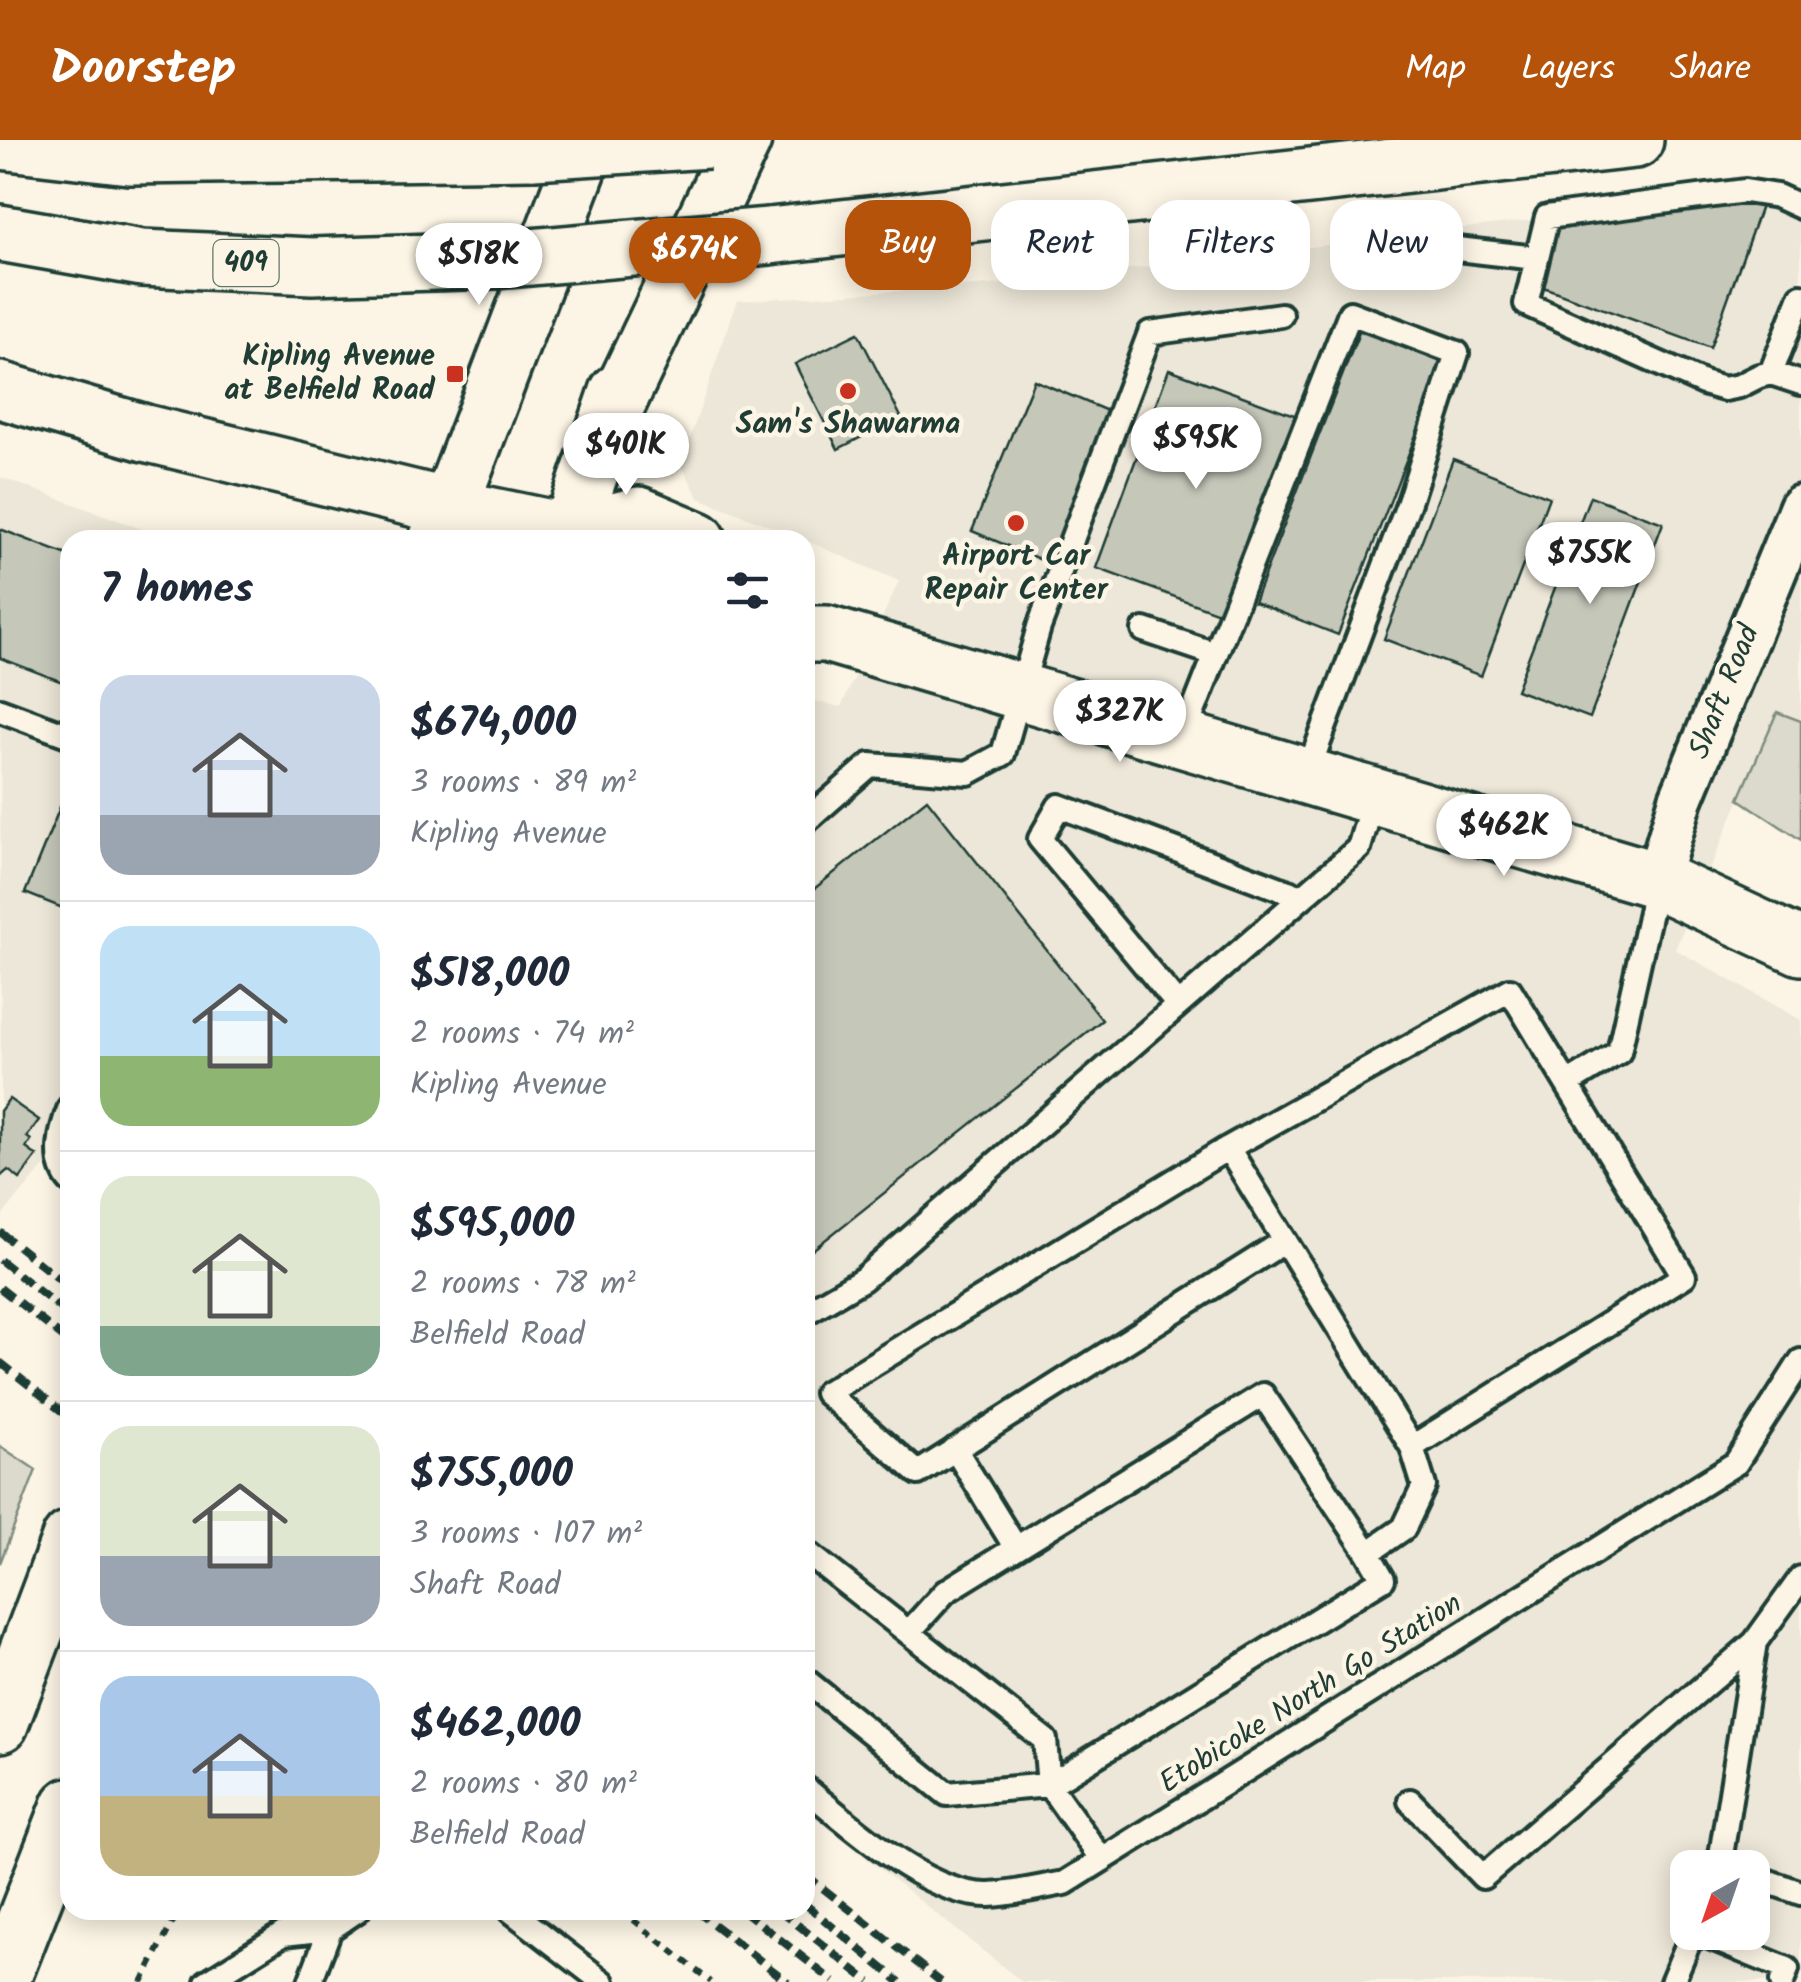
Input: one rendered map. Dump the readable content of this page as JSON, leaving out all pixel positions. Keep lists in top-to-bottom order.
{
  "streets": {
    "main road": ["409"],
    "street": ["Shaft Road"],
    "lane": ["Etobicoke North Go Station"]
  },
  "places": {
    "transit": ["Kipling Avenue at Belfield Road"],
    "other": ["Sam's Shawarma", "Airport Car Repair Center"]
  },
  "north": "bottom left",
  "page": {
    "header": "Doorstep",
    "nav": ["Map", "Layers", "Share"],
    "chip": [
      "Buy",
      "Rent",
      "Filters",
      "New"
    ],
    "price": [
      "$674K",
      "$518K",
      "$595K",
      "$401K",
      "$755K",
      "$327K",
      "$462K"
    ],
    "heading": "7 homes",
    "list": [
      {
        "name": "$674,000",
        "note": "3 rooms · 89 m² · Kipling Avenue"
      },
      {
        "name": "$518,000",
        "note": "2 rooms · 74 m² · Kipling Avenue"
      },
      {
        "name": "$595,000",
        "note": "2 rooms · 78 m² · Belfield Road"
      },
      {
        "name": "$755,000",
        "note": "3 rooms · 107 m² · Shaft Road"
      },
      {
        "name": "$462,000",
        "note": "2 rooms · 80 m² · Belfield Road"
      }
    ]
  }
}
